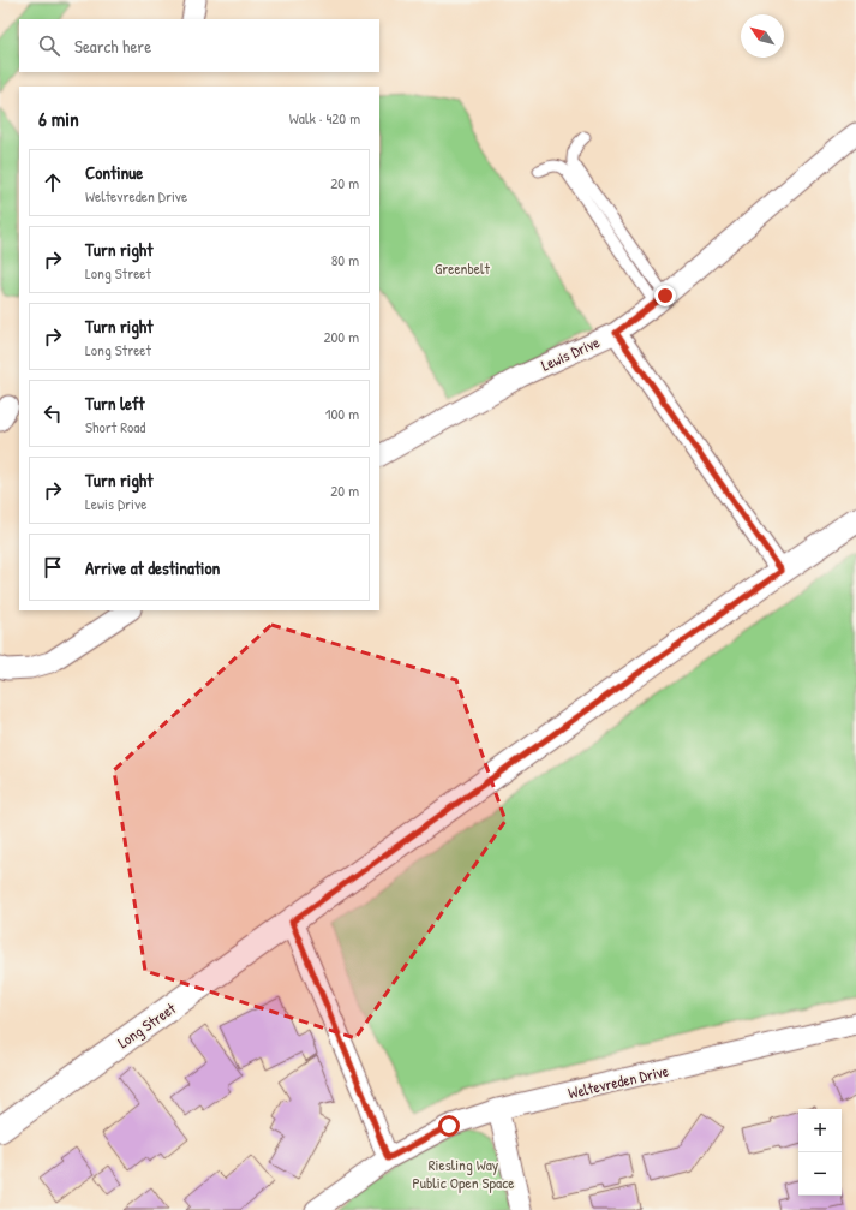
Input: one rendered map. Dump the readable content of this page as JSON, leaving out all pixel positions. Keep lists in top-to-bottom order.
{
  "streets": {
    "street": ["Lewis Drive", "Long Street", "Weltevreden Drive"]
  },
  "parks": ["Greenbelt", "Riesling Way Public Open Space"],
  "north": "top left",
  "page": {
    "search": "Search here",
    "heading": ["6 min", "Walk · 420 m"],
    "list": [
      ["Continue", "Weltevreden Drive", "20 m"],
      ["Turn right", "Long Street", "80 m"],
      ["Turn right", "Long Street", "200 m"],
      ["Turn left", "Short Road", "100 m"],
      ["Turn right", "Lewis Drive", "20 m"],
      "Arrive at destination"
    ],
    "map_buttons": ["+", "−"]
  }
}
